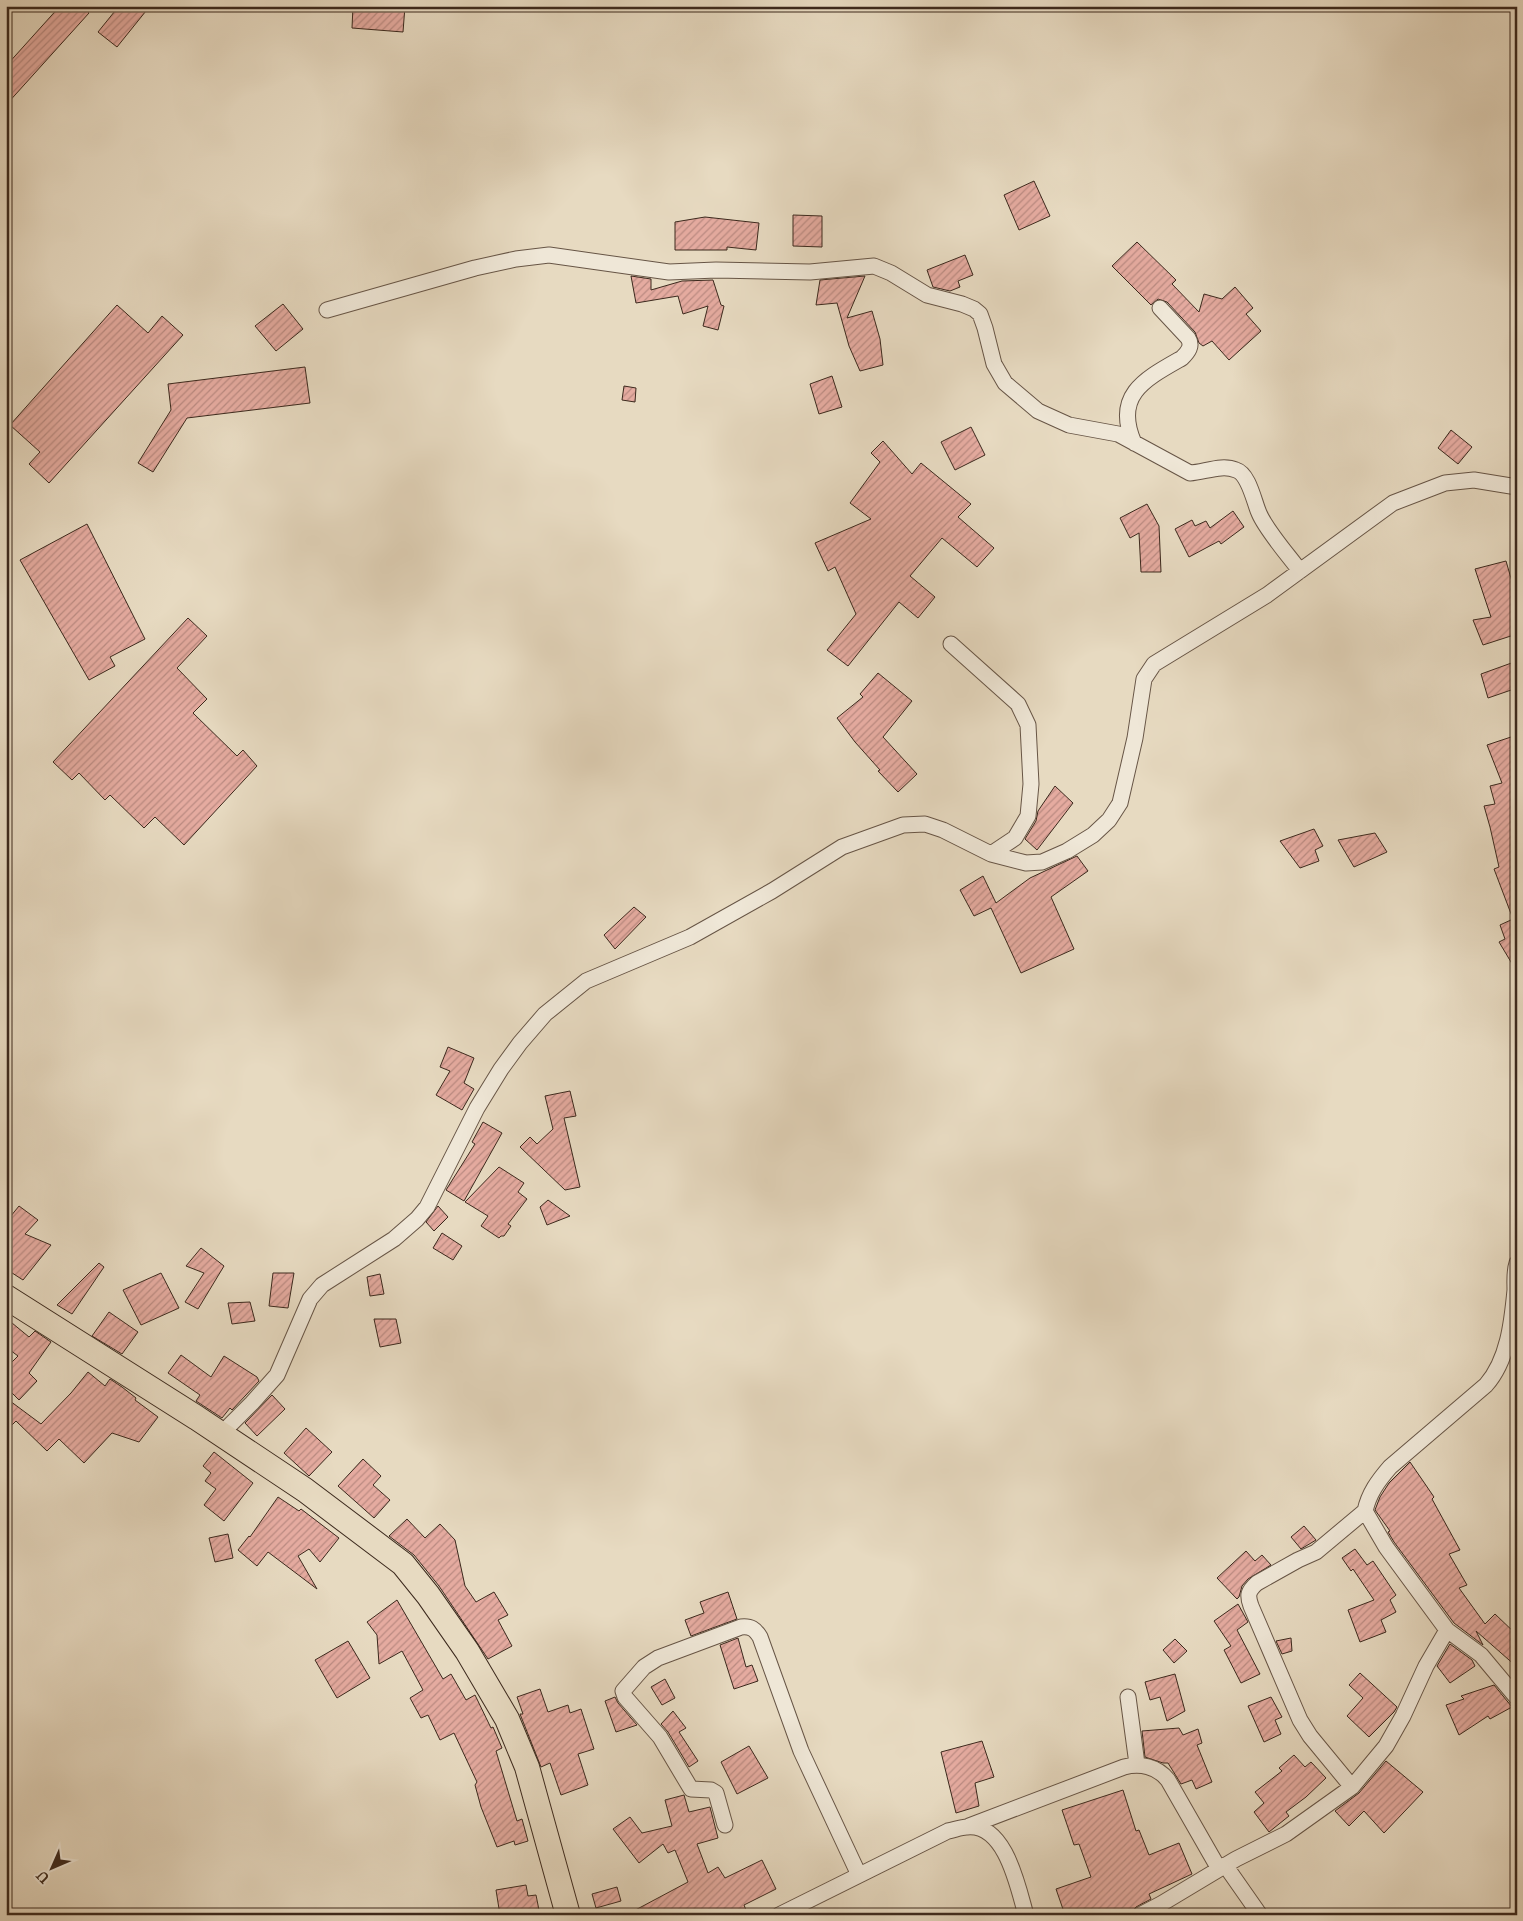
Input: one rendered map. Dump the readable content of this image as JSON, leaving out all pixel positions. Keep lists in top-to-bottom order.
{
  "north": "bottom left"
}
